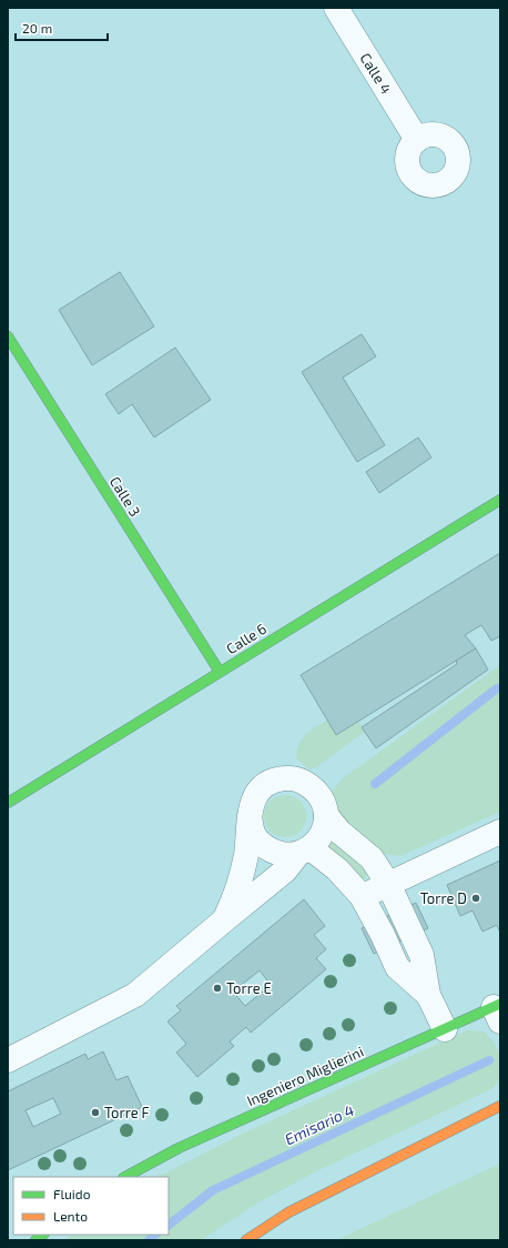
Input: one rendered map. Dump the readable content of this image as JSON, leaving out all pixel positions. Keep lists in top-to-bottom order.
{
  "streets": {
    "street": [
      "Calle 4",
      "Calle 3",
      "Calle 6",
      "Ingeniero Miglierini"
    ]
  },
  "crossings": [
    ["Calle 3", "Calle 6"]
  ],
  "water": ["Emisario 4"],
  "places": ["Torre D", "Torre E", "Torre F"],
  "legend": ["Fluido", "Lento"],
  "scale_bar": "20 m"
}
